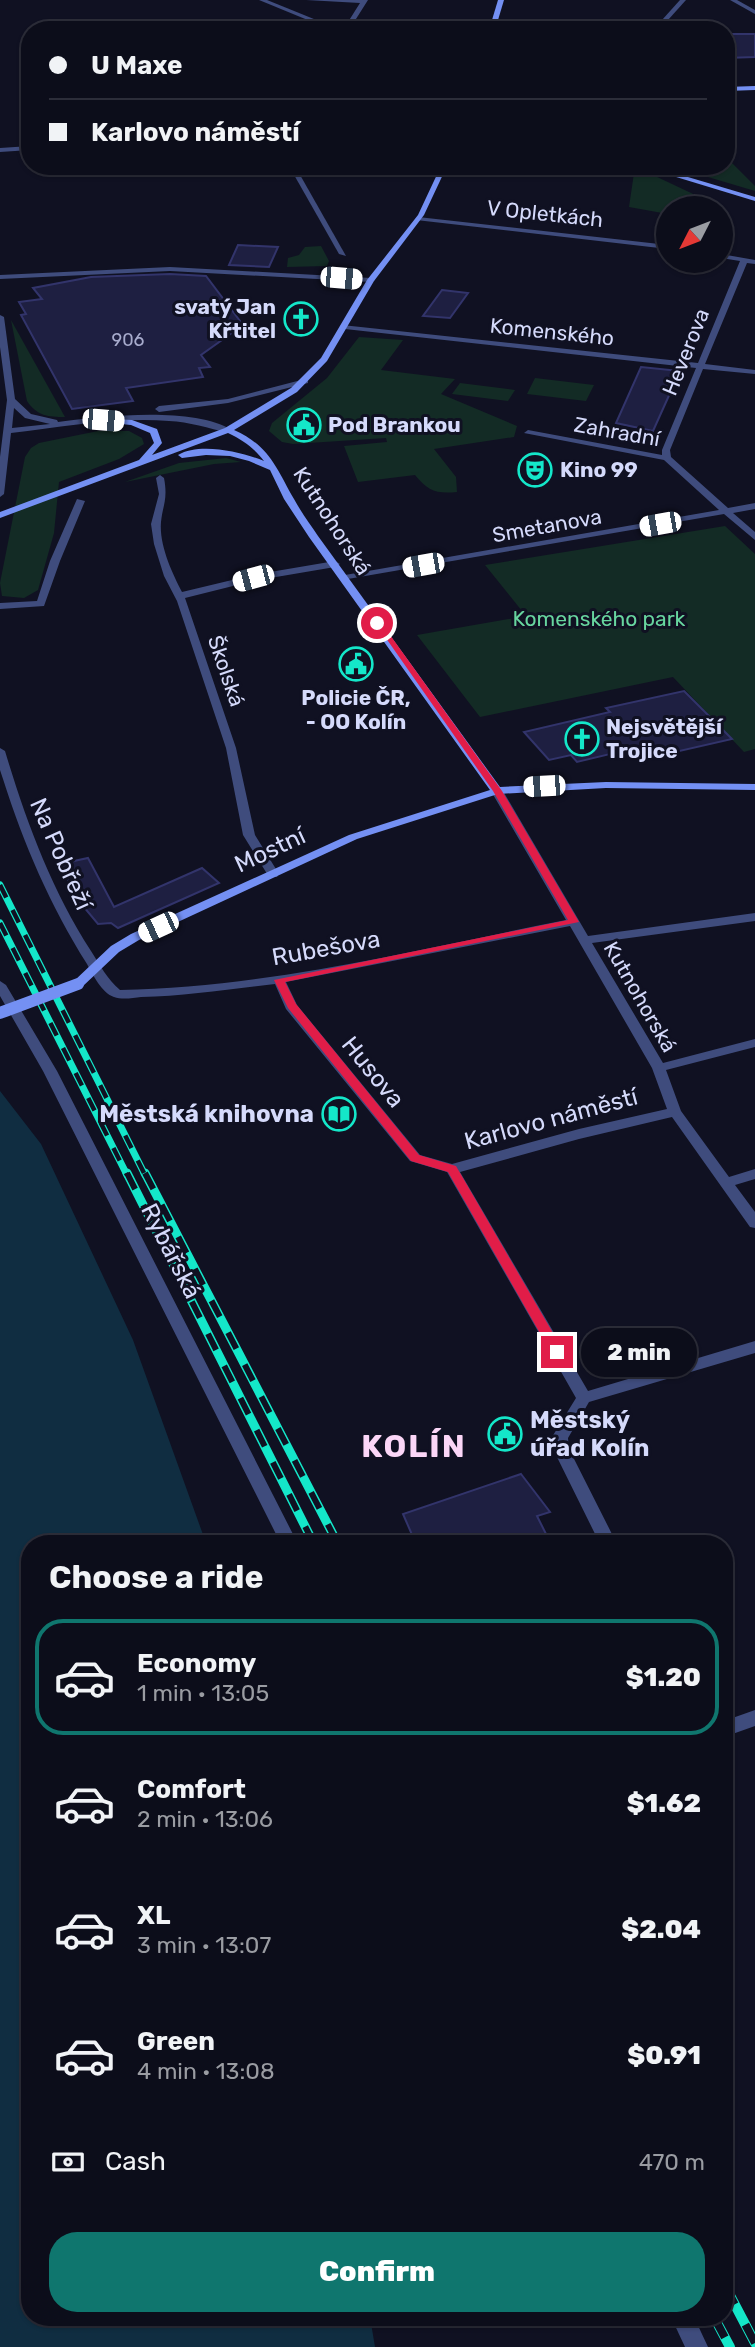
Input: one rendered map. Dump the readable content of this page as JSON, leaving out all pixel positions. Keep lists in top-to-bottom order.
{
  "streets": {
    "street": [
      "V Opletkách",
      "Komenského",
      "Heverova",
      "Zahradní",
      "Kutnohorská",
      "Smetanova",
      "Školská",
      "Mostní",
      "Na Pobřeží",
      "Rubešova",
      "Husova",
      "Karlovo náměstí",
      "Rybářská"
    ]
  },
  "crossings": [
    ["Komenského", "Heverova"],
    ["Heverova", "Zahradní"],
    ["Zahradní", "Smetanova"],
    ["Kutnohorská", "Smetanova"],
    ["Kutnohorská", "Mostní"],
    ["Kutnohorská", "Rubešova"],
    ["Kutnohorská", "Karlovo náměstí"],
    ["Školská", "Mostní"],
    ["Mostní", "Na Pobřeží"],
    ["Mostní", "Rubešova"],
    ["Na Pobřeží", "Rubešova"],
    ["Rubešova", "Husova"],
    ["Husova", "Karlovo náměstí"]
  ],
  "districts": ["KOLÍN"],
  "parks": ["Komenského park"],
  "places": {
    "church": ["svatý Jan Křtitel", "Nejsvětější Trojice"],
    "public building": ["Pod Brankou", "Policie ČR, - OO Kolín", "Městský úřad Kolín"],
    "theatre": ["Kino 99"],
    "library": ["Městská knihovna"]
  },
  "house_numbers": ["906"],
  "north": "bottom left",
  "page": {
    "banner": ["U Maxe", "Karlovo náměstí"],
    "bubble": "2 min",
    "heading": "Choose a ride",
    "list": [
      {
        "name": "Economy",
        "note": "1 min · 13:05",
        "value": "$1.20"
      },
      {
        "name": "Comfort",
        "note": "2 min · 13:06",
        "value": "$1.62"
      },
      {
        "name": "XL",
        "note": "3 min · 13:07",
        "value": "$2.04"
      },
      {
        "name": "Green",
        "note": "4 min · 13:08",
        "value": "$0.91"
      }
    ],
    "pay": ["Cash", "470 m"],
    "buttons": "Confirm"
  }
}
